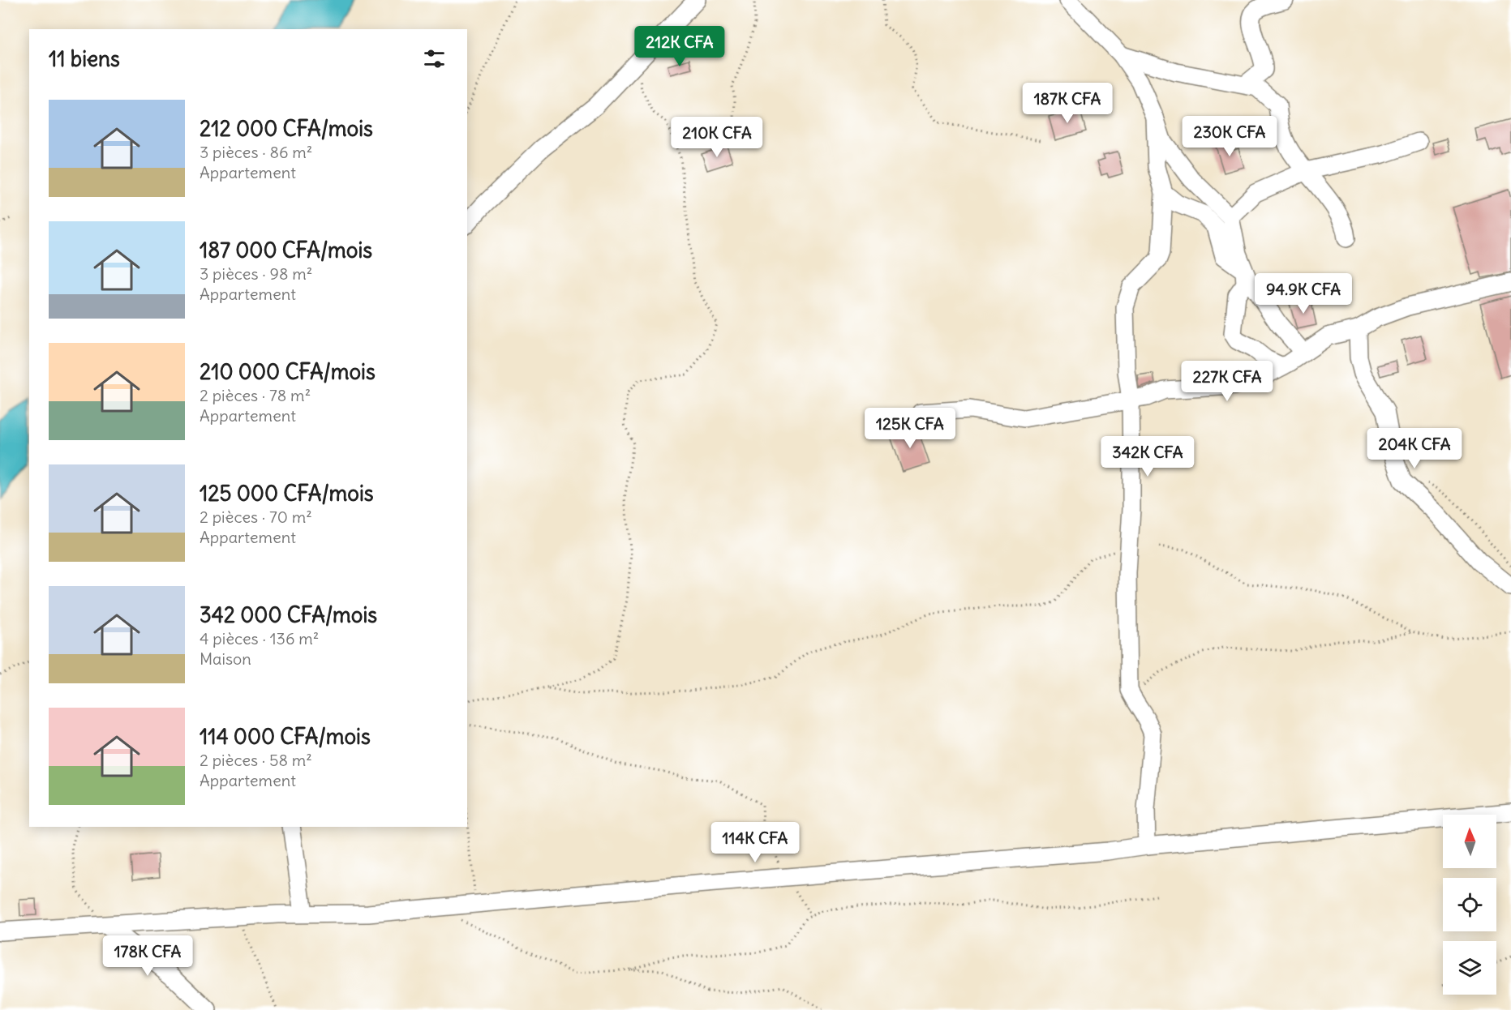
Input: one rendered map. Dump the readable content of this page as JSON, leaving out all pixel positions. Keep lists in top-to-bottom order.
{
  "north": "top",
  "page": {
    "price": [
      "212K CFA",
      "187K CFA",
      "230K CFA",
      "210K CFA",
      "94.9K CFA",
      "227K CFA",
      "125K CFA",
      "204K CFA",
      "342K CFA",
      "114K CFA",
      "178K CFA"
    ],
    "heading": "11 biens",
    "list": [
      {
        "name": "212 000 CFA/mois",
        "note": "3 pièces · 86 m² · Appartement"
      },
      {
        "name": "187 000 CFA/mois",
        "note": "3 pièces · 98 m² · Appartement"
      },
      {
        "name": "210 000 CFA/mois",
        "note": "2 pièces · 78 m² · Appartement"
      },
      {
        "name": "125 000 CFA/mois",
        "note": "2 pièces · 70 m² · Appartement"
      },
      {
        "name": "342 000 CFA/mois",
        "note": "4 pièces · 136 m² · Maison"
      },
      {
        "name": "114 000 CFA/mois",
        "note": "2 pièces · 58 m² · Appartement"
      }
    ]
  }
}
